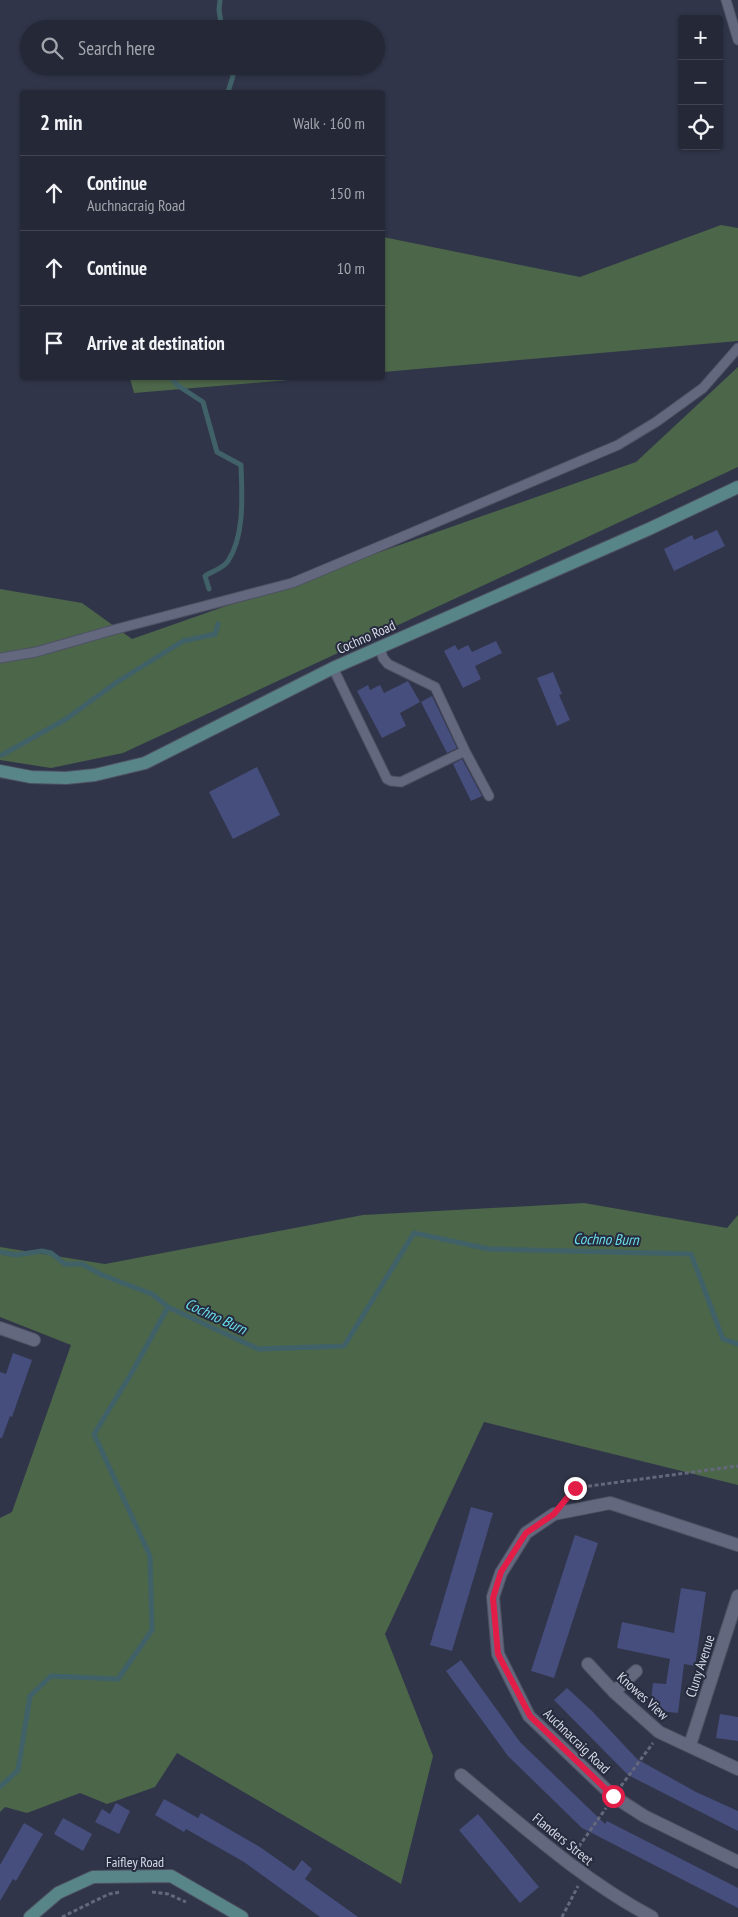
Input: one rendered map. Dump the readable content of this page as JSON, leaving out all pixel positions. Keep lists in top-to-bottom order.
{
  "streets": {
    "street": [
      "Cochno Road",
      "Cluny Avenue",
      "Knowes View",
      "Auchnacraig Road",
      "Flanders Street",
      "Faifley Road"
    ]
  },
  "crossings": [
    ["Cluny Avenue", "Knowes View"]
  ],
  "water": ["Cochno Burn"],
  "page": {
    "map_buttons": ["+", "−"],
    "search": "Search here",
    "heading": ["2 min", "Walk · 160 m"],
    "list": [
      ["Continue", "Auchnacraig Road", "150 m"],
      ["Continue", "10 m"],
      "Arrive at destination"
    ]
  }
}
